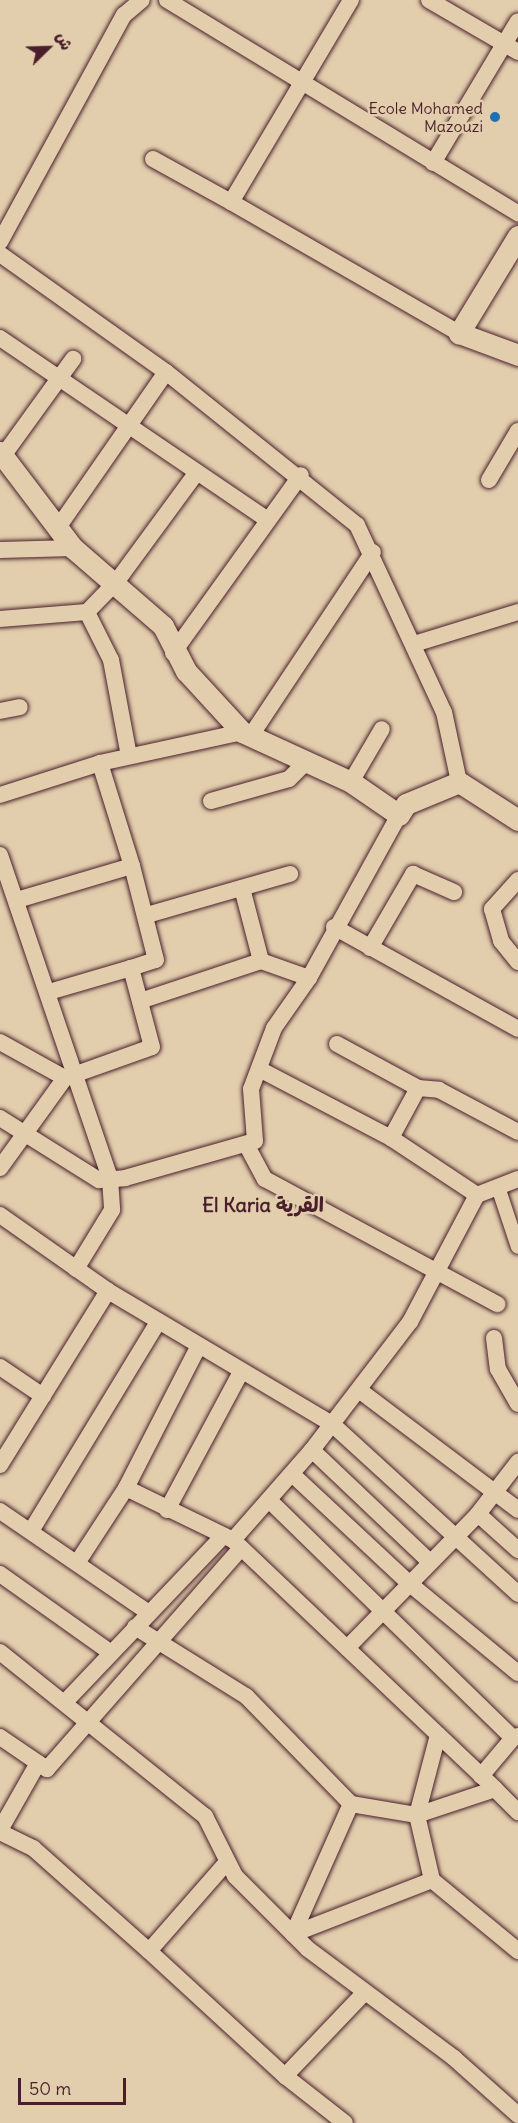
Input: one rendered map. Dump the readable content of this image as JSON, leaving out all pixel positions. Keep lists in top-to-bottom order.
{
  "districts": ["El Karia القرية"],
  "places": ["Ecole Mohamed Mazouzi"],
  "scale_bar": "50 m",
  "north": "top right"
}
